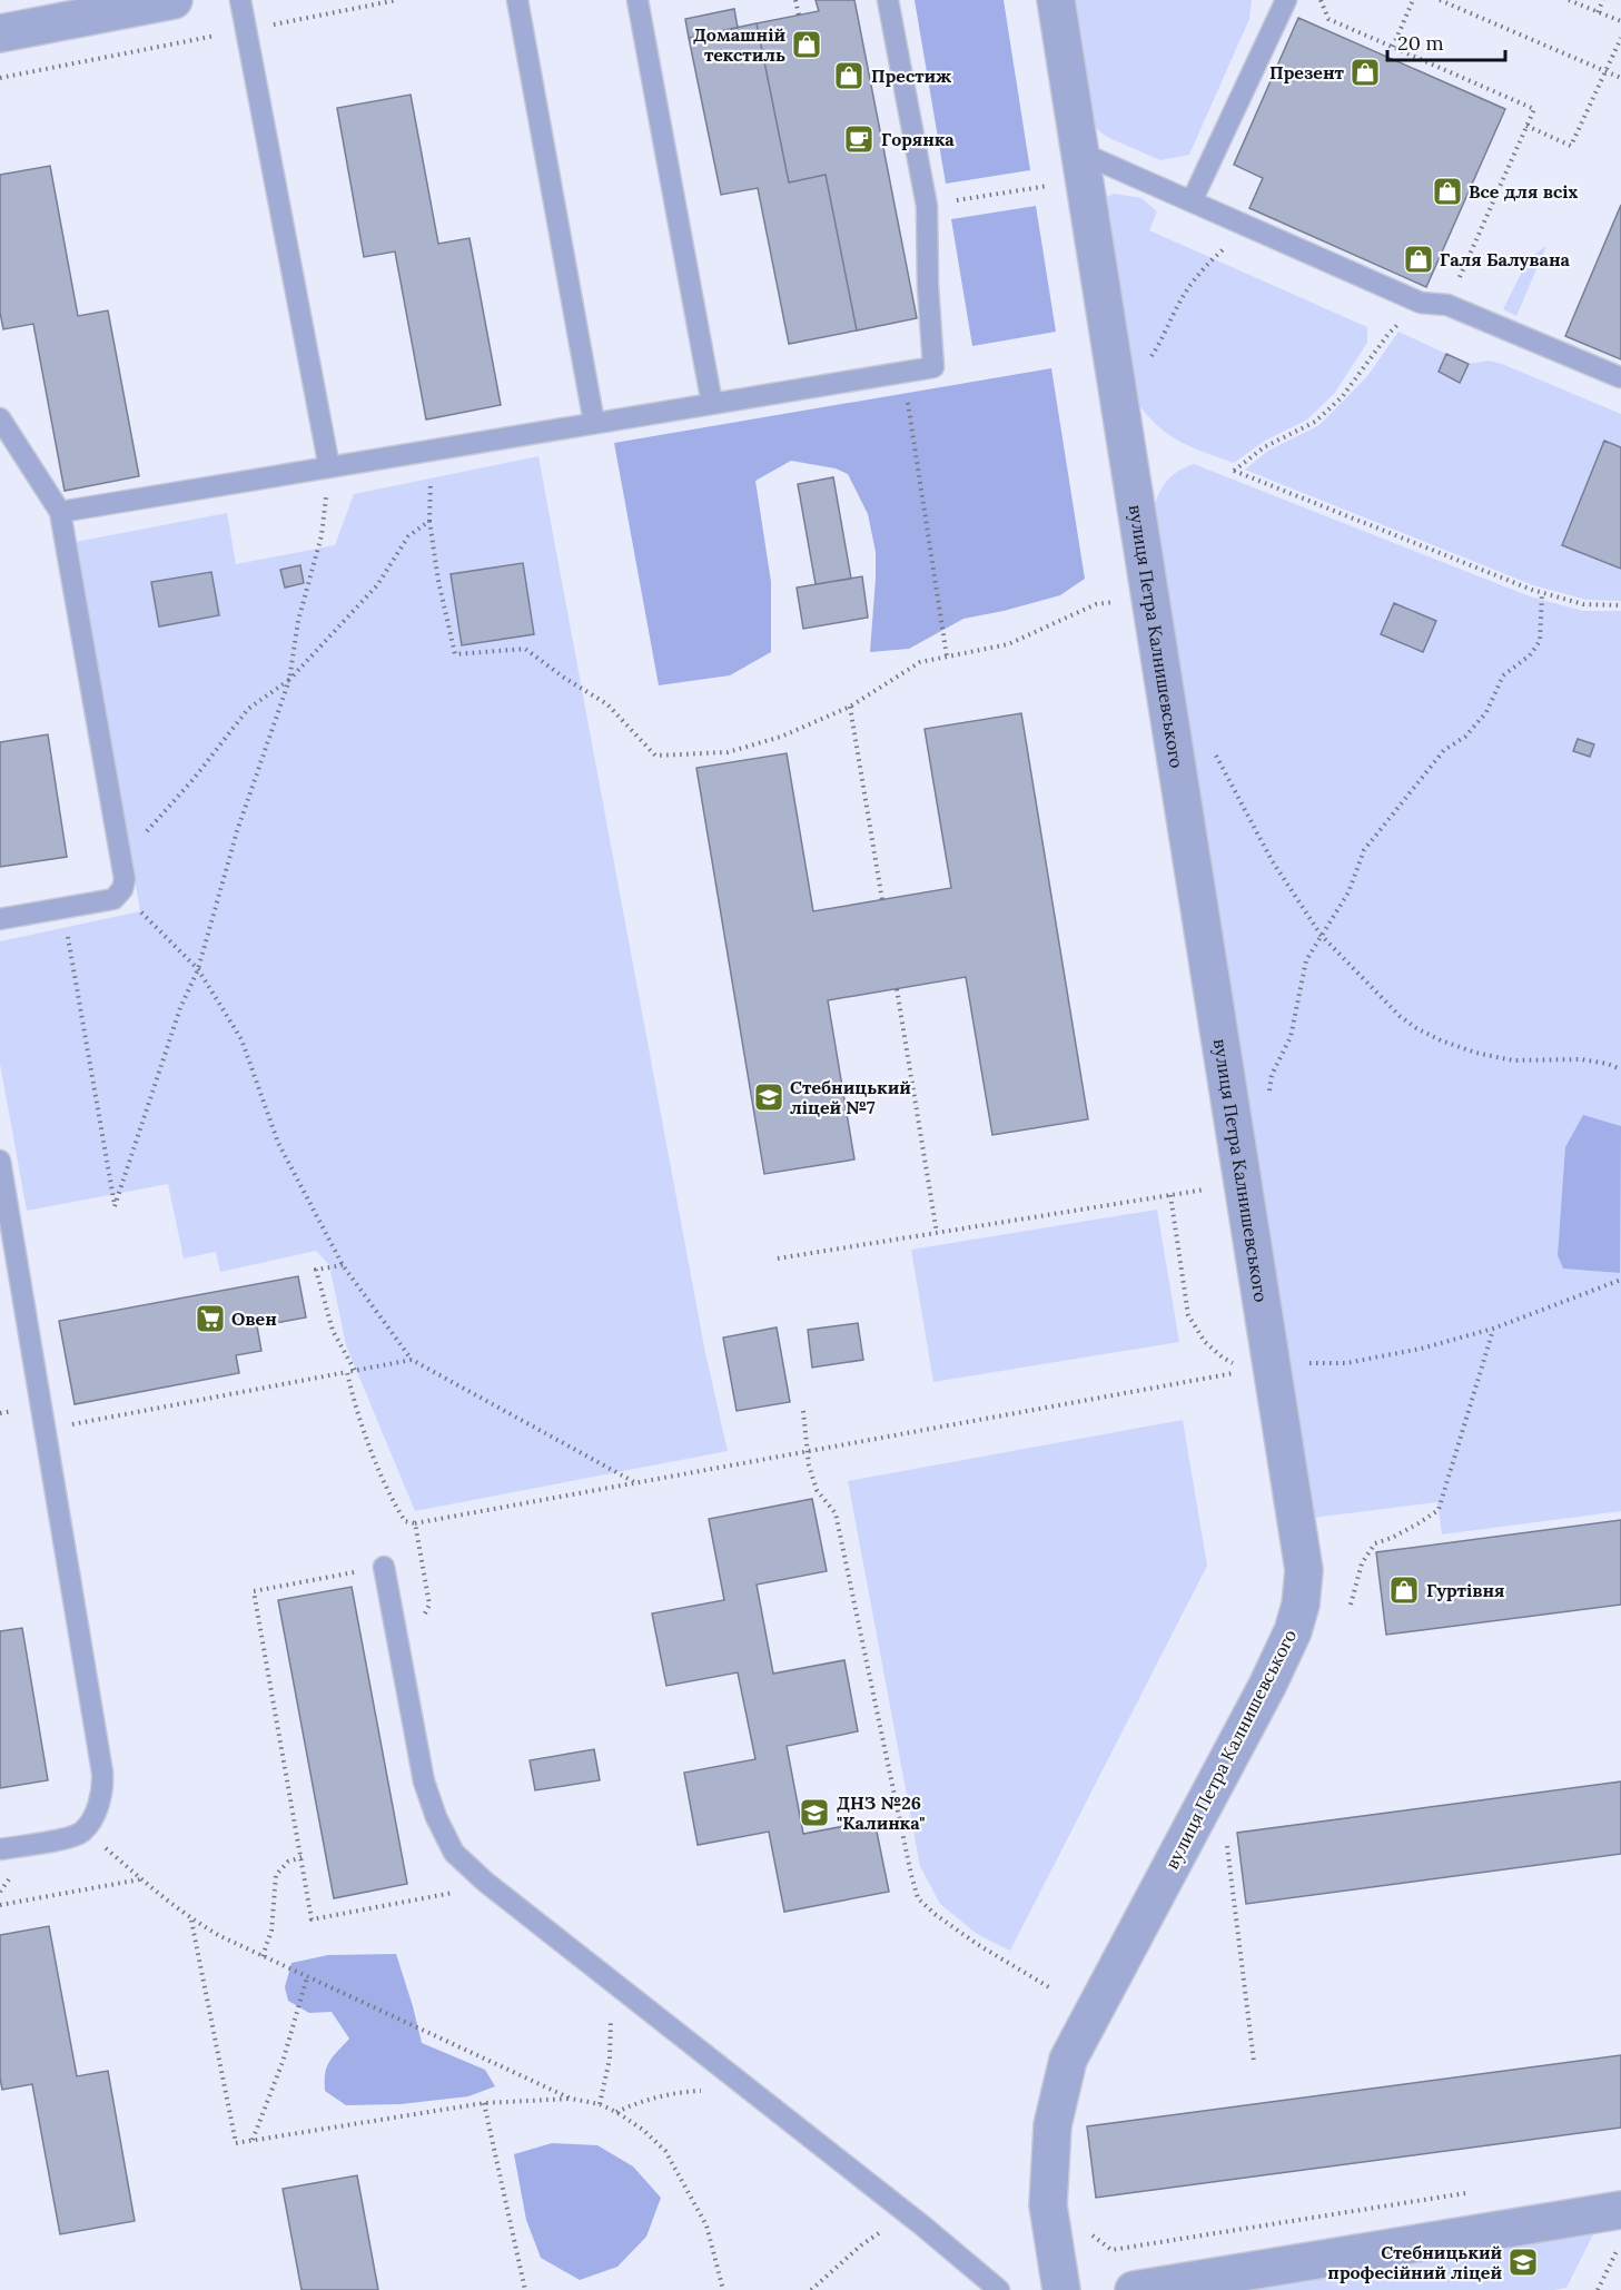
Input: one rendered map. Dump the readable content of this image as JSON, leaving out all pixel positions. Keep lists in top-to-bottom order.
{
  "streets": {
    "street": ["вулиця Петра Калнишевського"]
  },
  "places": {
    "shop": [
      "Домашній текстиль",
      "Презент",
      "Престиж",
      "Все для всіх",
      "Галя Балувана",
      "Гуртівня"
    ],
    "cafe": ["Горянка"],
    "school or university": ["Стебницький ліцей №7", "ДНЗ №26 \"Калинка\"", "Стебницький професійний ліцей"],
    "supermarket": ["Овен"]
  },
  "scale_bar": "20 m"
}
